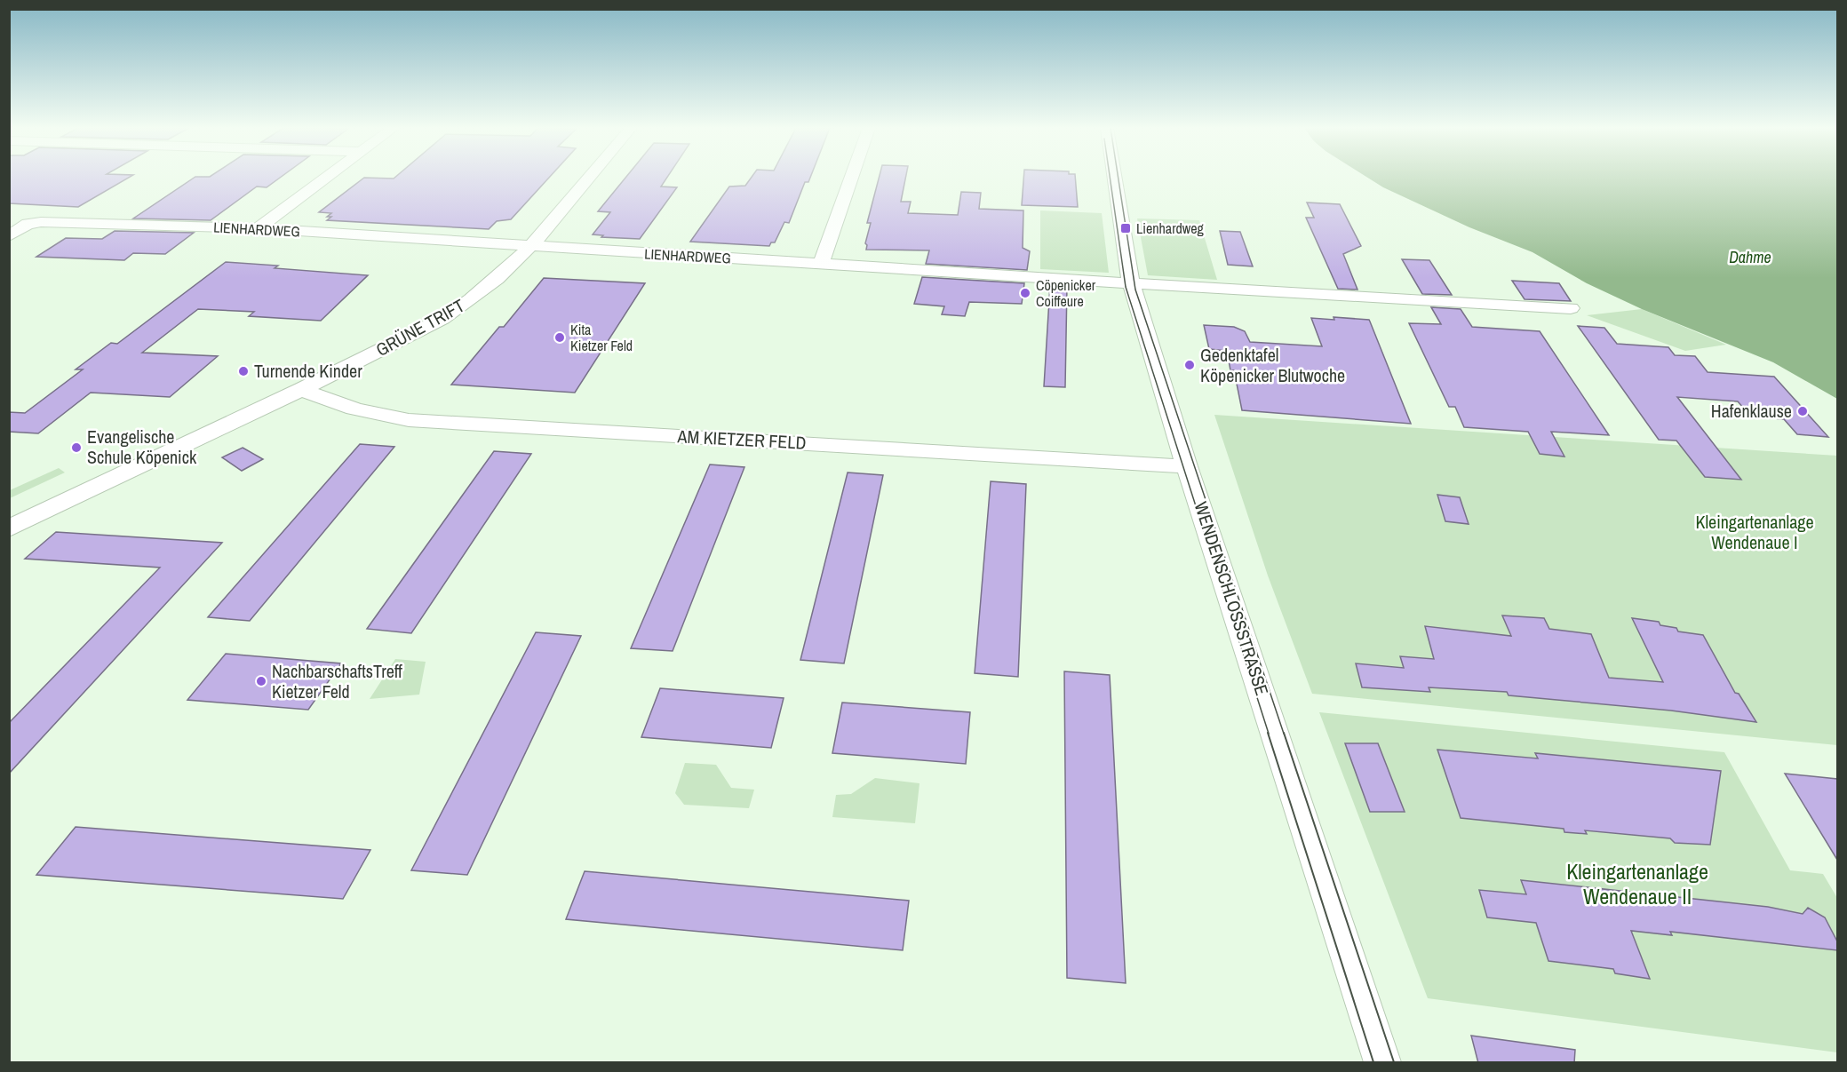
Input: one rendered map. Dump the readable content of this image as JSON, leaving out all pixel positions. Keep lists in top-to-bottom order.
{
  "streets": {
    "street": [
      "LIENHARDWEG",
      "GRÜNE TRIFT",
      "AM KIETZER FELD",
      "WENDENSCHLOSSSTRASSE"
    ]
  },
  "crossings": [
    ["LIENHARDWEG", "GRÜNE TRIFT"],
    ["LIENHARDWEG", "WENDENSCHLOSSSTRASSE"],
    ["GRÜNE TRIFT", "AM KIETZER FELD"],
    ["AM KIETZER FELD", "WENDENSCHLOSSSTRASSE"]
  ],
  "water": ["Dahme"],
  "parks": ["Kleingartenanlage Wendenaue I", "Kleingartenanlage Wendenaue II"],
  "places": {
    "transit": ["Lienhardweg"],
    "other": [
      "Cöpenicker Coiffeure",
      "Kita Kietzer Feld",
      "Gedenktafel Köpenicker Blutwoche",
      "Turnende Kinder",
      "Hafenklause",
      "Evangelische Schule Köpenick",
      "NachbarschaftsTreff Kietzer Feld"
    ]
  }
}
